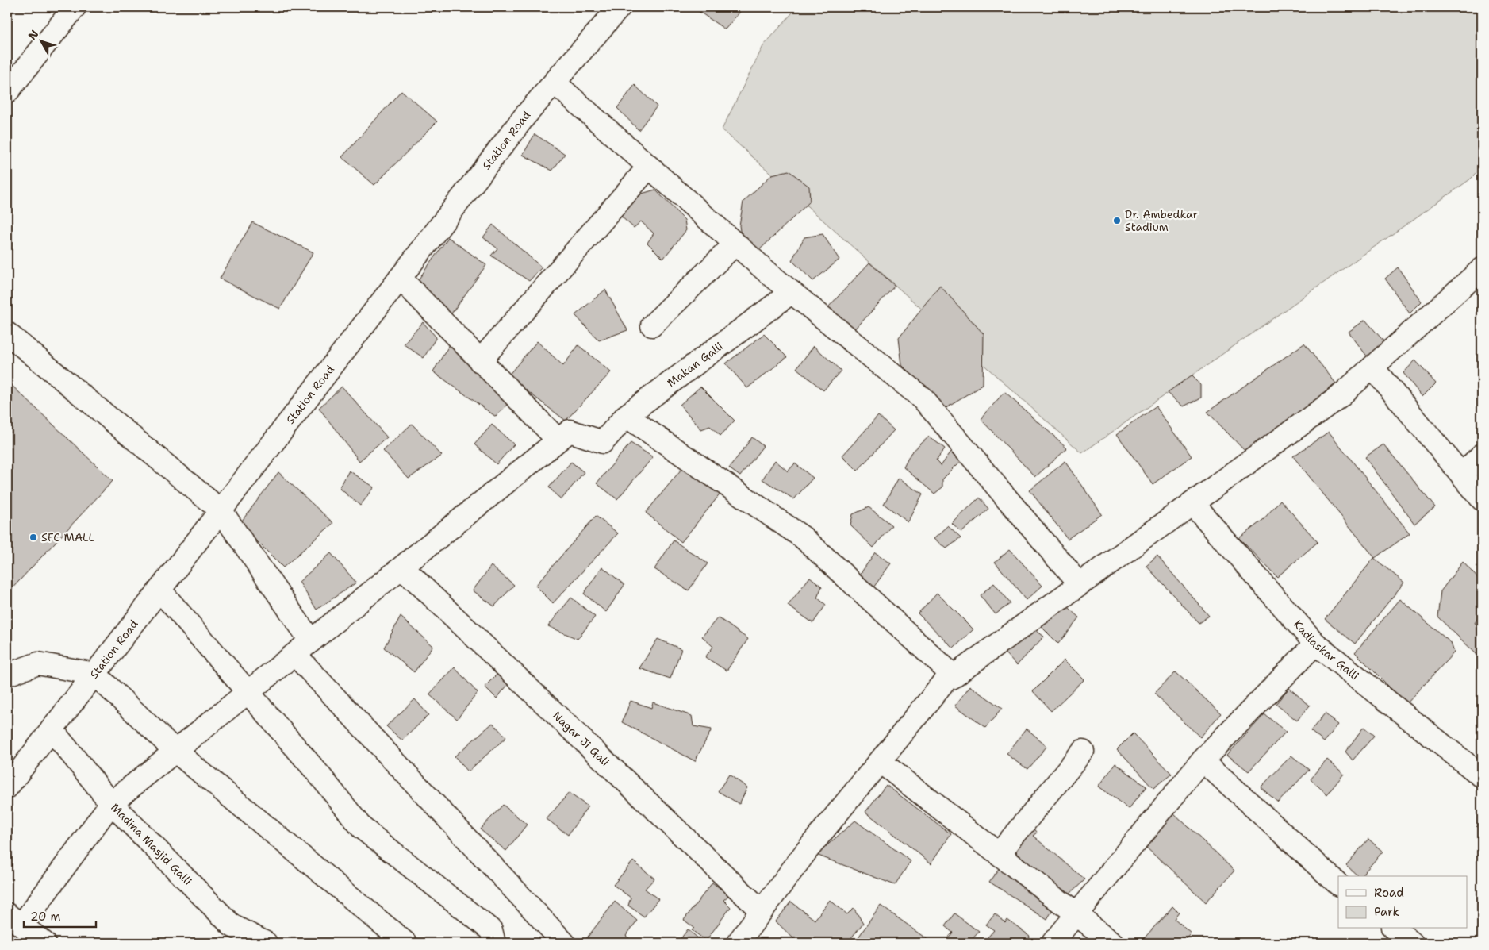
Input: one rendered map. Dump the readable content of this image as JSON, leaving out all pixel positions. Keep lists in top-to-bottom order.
{
  "streets": {
    "main road": [
      "Station Road",
      "Makan Galli",
      "Kadlaskar Galli",
      "Nagar Ji Gali",
      "Madina Masjid Galli"
    ]
  },
  "crossings": [
    ["Station Road", "Madina Masjid Galli"]
  ],
  "places": ["Dr. Ambedkar Stadium", "SFC MALL"],
  "legend": ["Road", "Park"],
  "scale_bar": "20 m",
  "north": "top left"
}
